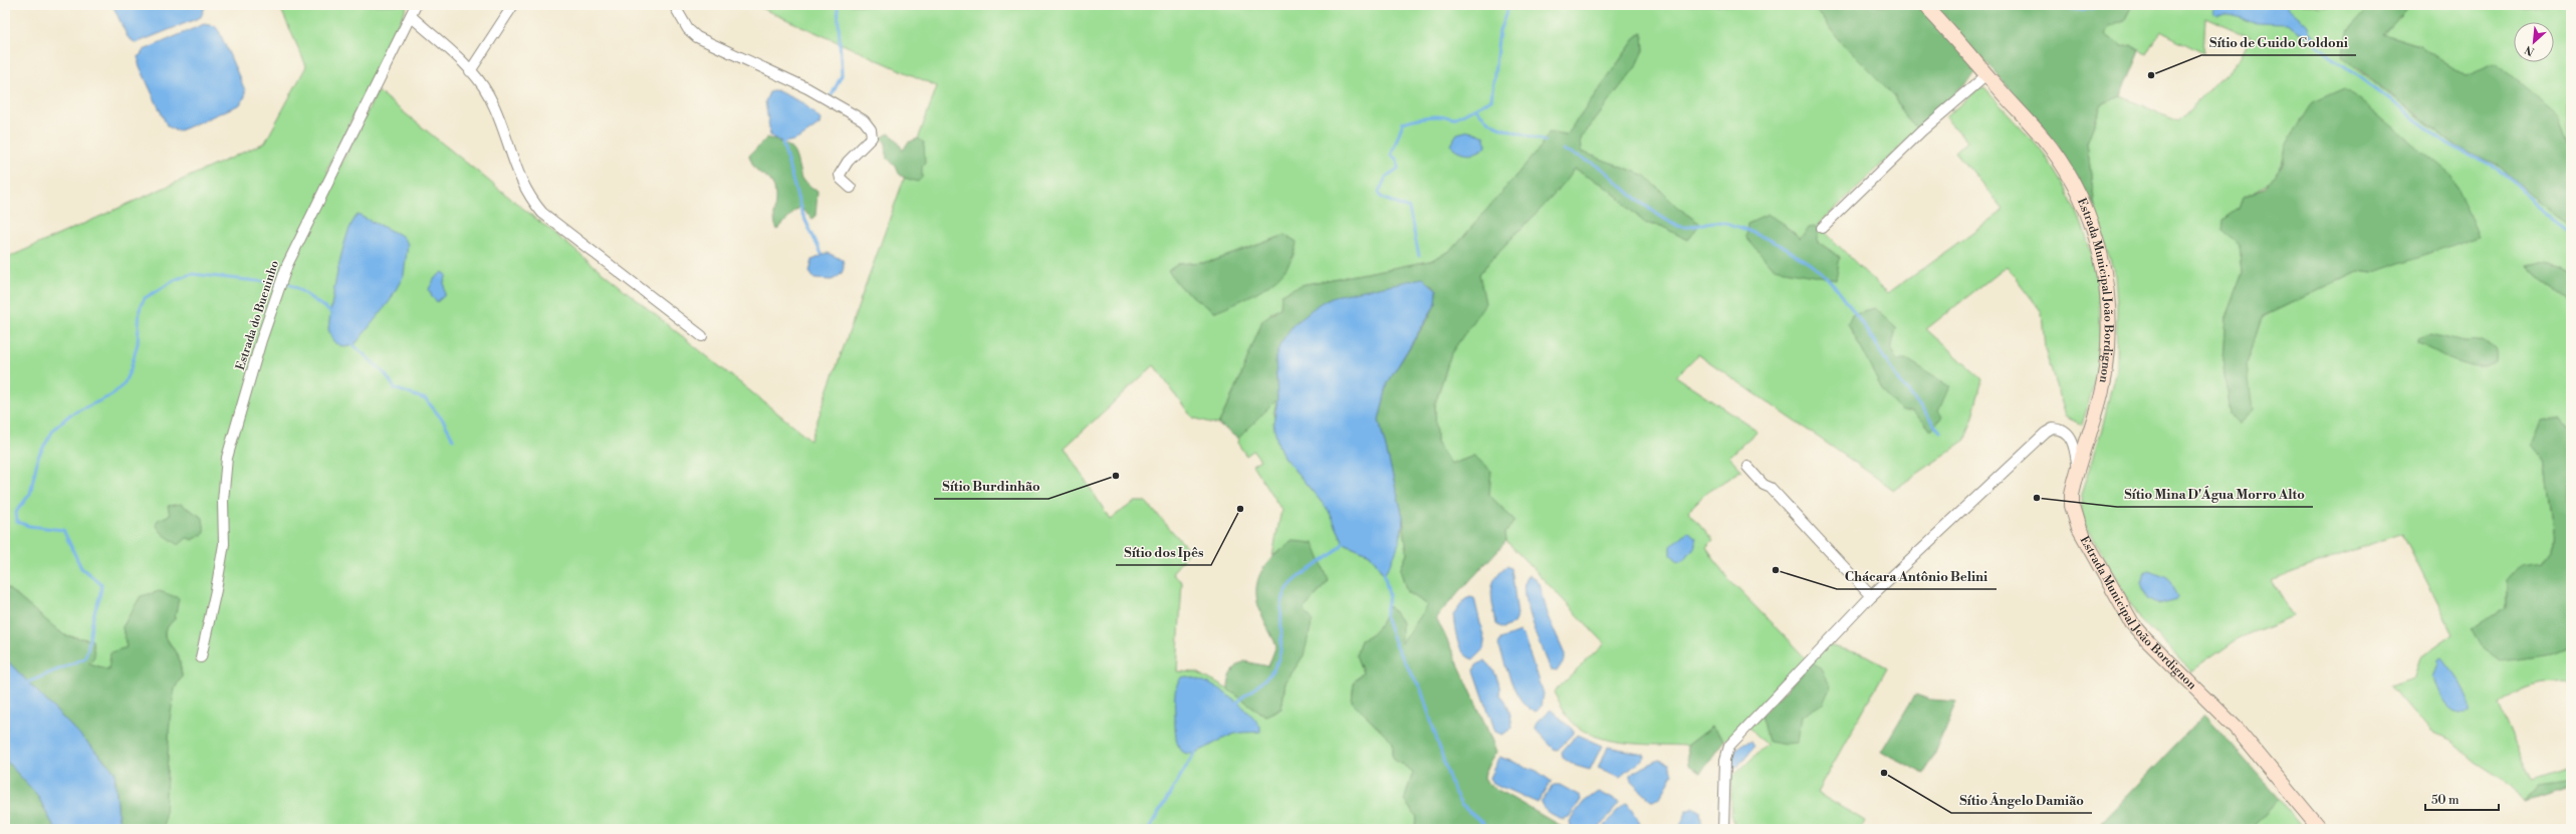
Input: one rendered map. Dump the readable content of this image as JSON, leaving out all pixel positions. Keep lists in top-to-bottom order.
{
  "streets": {
    "main road": ["Estrada Municipal João Bordignon"],
    "street": ["Estrada do Bueninho"]
  },
  "places": [
    "Sítio de Guido Goldoni",
    "Sítio Burdinhão",
    "Sítio Mina D'Água Morro Alto",
    "Sítio dos Ipês",
    "Chácara Antônio Belini",
    "Sítio Ângelo Damião"
  ],
  "scale_bar": "50 m",
  "north": "bottom left"
}
